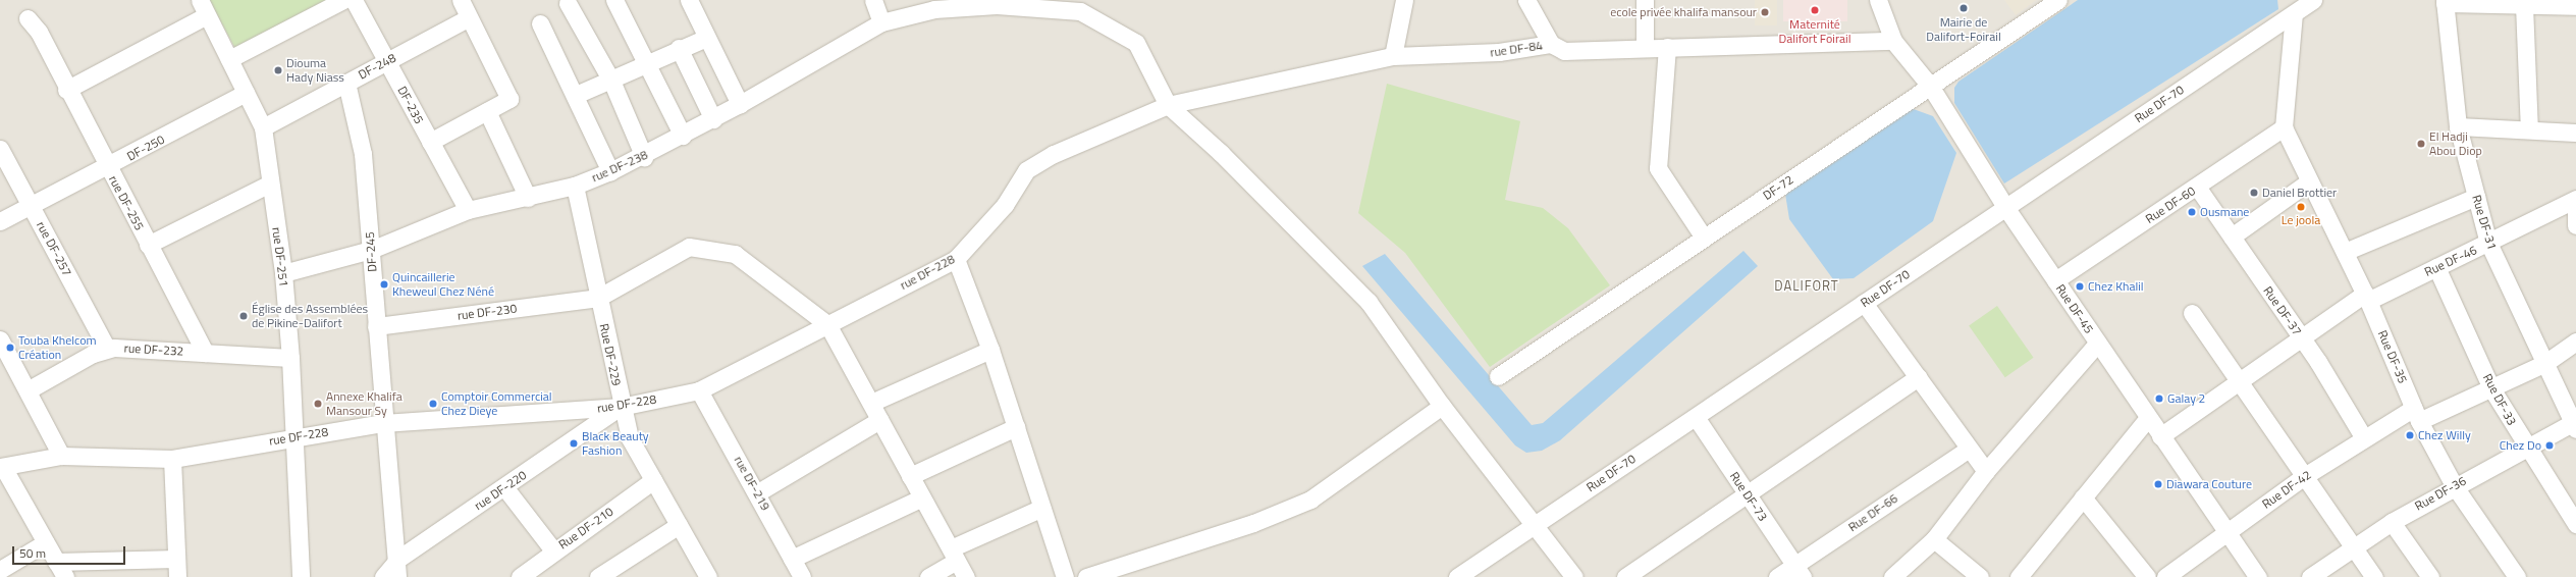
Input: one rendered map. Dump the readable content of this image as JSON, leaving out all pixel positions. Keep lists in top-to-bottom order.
{
  "streets": {
    "street": [
      "rue DF-84",
      "DF-248",
      "Rue DF-70",
      "DF-235",
      "DF-250",
      "rue DF-238",
      "DF-72",
      "rue DF-255",
      "Rue DF-60",
      "Rue DF-31",
      "rue DF-257",
      "DF-245",
      "rue DF-251",
      "Rue DF-46",
      "rue DF-228",
      "Rue DF-45",
      "Rue DF-37",
      "rue DF-230",
      "rue DF-232",
      "Rue DF-229",
      "Rue DF-35",
      "Rue DF-33",
      "rue DF-219",
      "Rue DF-42",
      "rue DF-220",
      "Rue DF-36",
      "Rue DF-73",
      "Rue DF-66",
      "Rue DF-210"
    ]
  },
  "crossings": [
    ["rue DF-84", "rue DF-228"],
    ["rue DF-84", "Rue DF-45"],
    ["DF-248", "DF-235"],
    ["DF-248", "DF-245"],
    ["DF-248", "rue DF-251"],
    ["Rue DF-70", "Rue DF-45"],
    ["Rue DF-70", "Rue DF-73"],
    ["DF-235", "rue DF-238"],
    ["DF-250", "rue DF-255"],
    ["DF-250", "rue DF-257"],
    ["DF-250", "rue DF-251"],
    ["rue DF-238", "DF-245"],
    ["rue DF-238", "rue DF-251"],
    ["rue DF-238", "Rue DF-229"],
    ["DF-72", "Rue DF-45"],
    ["rue DF-255", "rue DF-232"],
    ["Rue DF-60", "Rue DF-45"],
    ["Rue DF-60", "Rue DF-37"],
    ["Rue DF-60", "Rue DF-35"],
    ["Rue DF-31", "Rue DF-46"],
    ["Rue DF-31", "Rue DF-42"],
    ["Rue DF-31", "Rue DF-36"],
    ["rue DF-257", "rue DF-232"],
    ["DF-245", "rue DF-228"],
    ["DF-245", "rue DF-230"],
    ["DF-245", "rue DF-220"],
    ["rue DF-251", "rue DF-228"],
    ["rue DF-251", "rue DF-232"],
    ["Rue DF-46", "Rue DF-45"],
    ["Rue DF-46", "Rue DF-37"],
    ["Rue DF-46", "Rue DF-35"],
    ["Rue DF-46", "Rue DF-33"],
    ["rue DF-228", "Rue DF-229"],
    ["rue DF-228", "rue DF-219"],
    ["rue DF-228", "rue DF-220"],
    ["Rue DF-45", "Rue DF-42"],
    ["Rue DF-37", "Rue DF-42"],
    ["rue DF-230", "Rue DF-229"],
    ["Rue DF-229", "rue DF-220"],
    ["Rue DF-229", "Rue DF-210"],
    ["Rue DF-35", "Rue DF-42"],
    ["Rue DF-35", "Rue DF-36"],
    ["Rue DF-33", "Rue DF-42"],
    ["Rue DF-33", "Rue DF-36"],
    ["Rue DF-73", "Rue DF-66"]
  ],
  "districts": ["DALIFORT"],
  "places": [
    "Mairie de Dalifort-Foirail",
    "Maternité Dalifort Foirail",
    "ecole privée khalifa mansour",
    "Diouma Hady Niass",
    "El Hadji Abou Diop",
    "Daniel Brottier",
    "Le joola",
    "Ousmane",
    "Quincaillerie Kheweul Chez Néné",
    "Chez Khalil",
    "Église des Assemblées de Pikine-Dalifort",
    "Touba Khelcom Création",
    "Galay 2",
    "Annexe Khalifa Mansour Sy",
    "Comptoir Commercial Chez Dieye",
    "Chez Willy",
    "Black Beauty Fashion",
    "Chez Do",
    "Diawara Couture"
  ],
  "scale_bar": "50 m"
}
